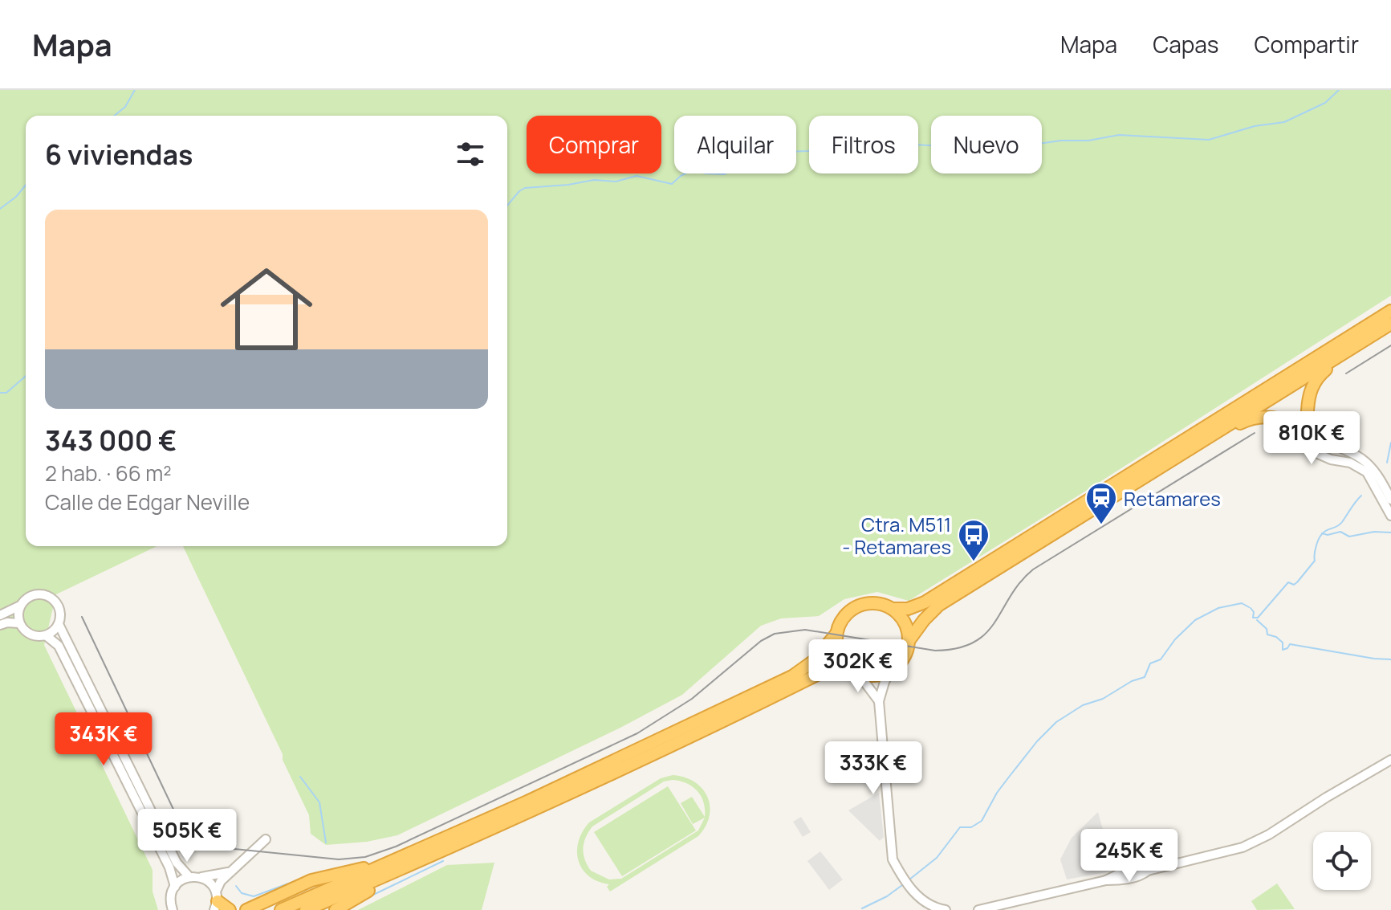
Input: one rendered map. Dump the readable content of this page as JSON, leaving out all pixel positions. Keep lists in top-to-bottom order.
{
  "places": {
    "station": ["Retamares"],
    "bus stop": ["Ctra. M511 - Retamares"]
  },
  "page": {
    "header": "Mapa",
    "nav": ["Mapa", "Capas", "Compartir"],
    "chip": [
      "Comprar",
      "Alquilar",
      "Filtros",
      "Nuevo"
    ],
    "heading": "6 viviendas",
    "list": [
      {
        "name": "343 000 €",
        "note": "2 hab. · 66 m² · Calle de Edgar Neville"
      }
    ],
    "price": [
      "810K €",
      "302K €",
      "343K €",
      "333K €",
      "505K €",
      "245K €"
    ]
  }
}
